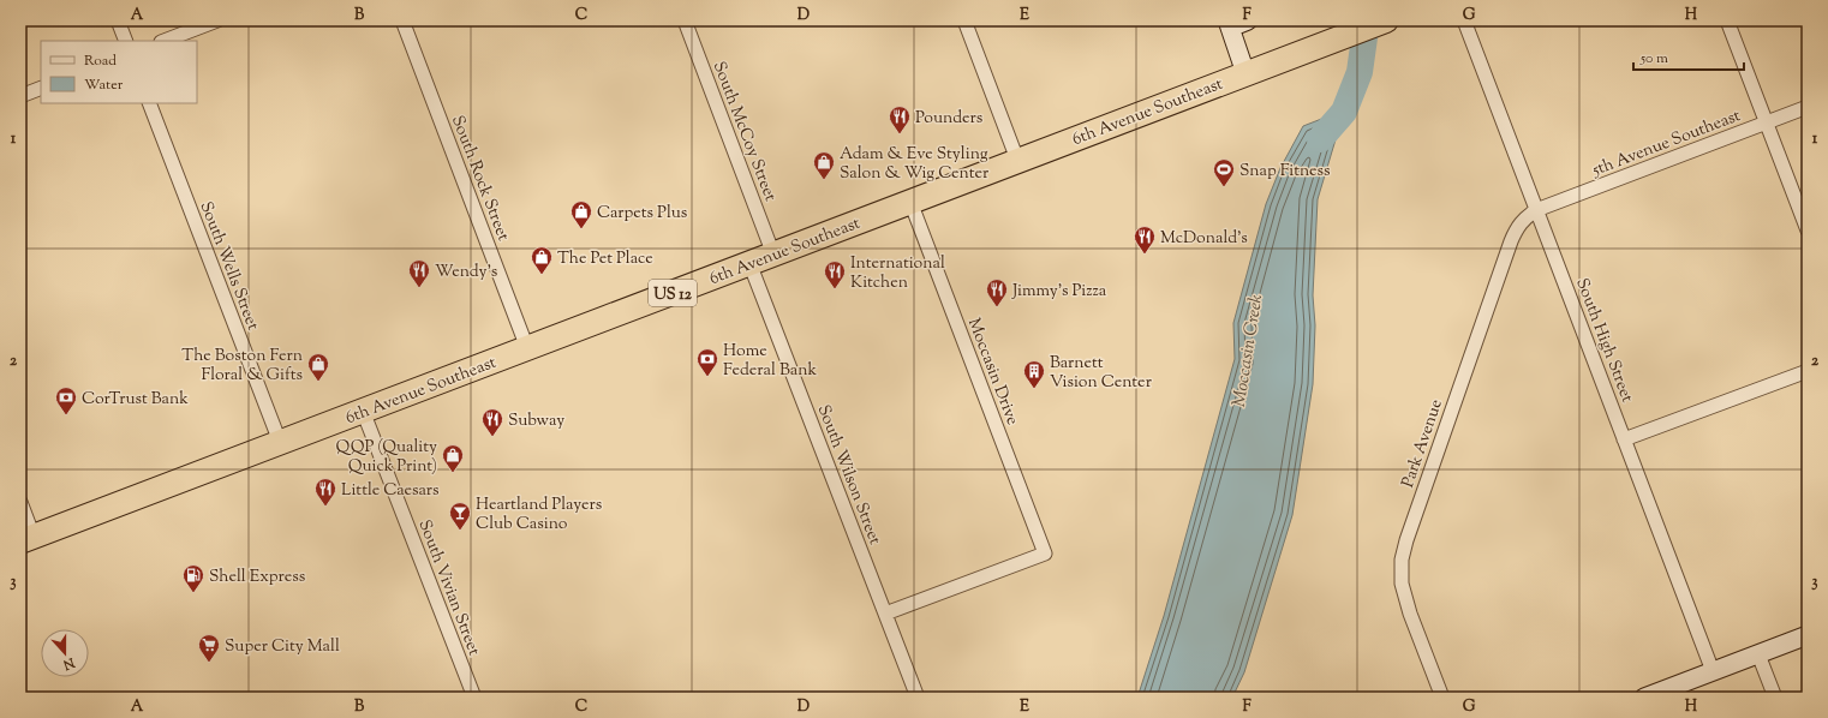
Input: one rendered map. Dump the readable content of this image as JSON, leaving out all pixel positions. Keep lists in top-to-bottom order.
{
  "streets": {
    "highway": ["6th Avenue Southeast", "US 12"],
    "street": [
      "South McCoy Street",
      "5th Avenue Southeast",
      "South Rock Street",
      "South Wells Street",
      "South High Street",
      "Moccasin Drive",
      "Park Avenue",
      "South Wilson Street",
      "South Vivian Street"
    ]
  },
  "crossings": [
    ["6th Avenue Southeast", "South McCoy Street"],
    ["6th Avenue Southeast", "South Rock Street"],
    ["6th Avenue Southeast", "South Wells Street"],
    ["6th Avenue Southeast", "Moccasin Drive"],
    ["6th Avenue Southeast", "South Wilson Street"],
    ["6th Avenue Southeast", "South Vivian Street"],
    ["5th Avenue Southeast", "South High Street"],
    ["5th Avenue Southeast", "Park Avenue"],
    ["South High Street", "Park Avenue"],
    ["Moccasin Drive", "South Wilson Street"]
  ],
  "water": ["Moccasin Creek"],
  "places": {
    "restaurant": [
      "Pounders",
      "McDonald's",
      "Wendy's",
      "International Kitchen",
      "Jimmy's Pizza",
      "Subway",
      "Little Caesars"
    ],
    "shop": [
      "Adam & Eve Styling Salon & Wig Center",
      "Carpets Plus",
      "The Pet Place",
      "The Boston Fern Floral & Gifts",
      "QQP (Quality Quick Print)"
    ],
    "sports": ["Snap Fitness"],
    "bank": ["Home Federal Bank", "CorTrust Bank"],
    "building": ["Barnett Vision Center"],
    "bar": ["Heartland Players Club Casino"],
    "fuel station": ["Shell Express"],
    "supermarket": ["Super City Mall"]
  },
  "legend": ["Road", "Water"],
  "scale_bar": "50 m",
  "north": "bottom",
  "grid": {
    "columns": [
      "A",
      "B",
      "C",
      "D",
      "E",
      "F",
      "G",
      "H"
    ],
    "rows": ["1", "2", "3"]
  }
}
